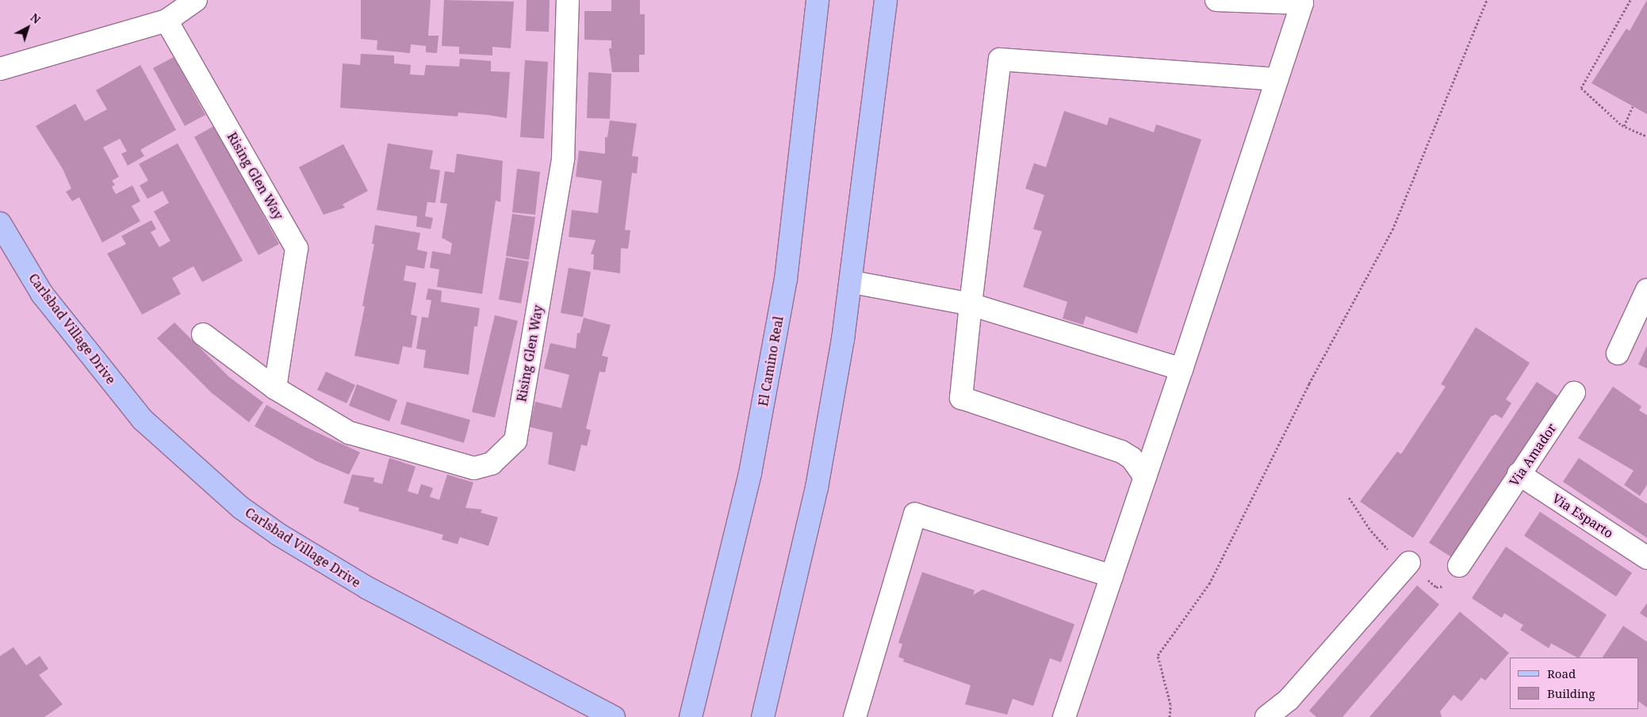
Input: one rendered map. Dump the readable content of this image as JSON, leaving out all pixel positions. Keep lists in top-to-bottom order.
{
  "streets": {
    "main road": ["Carlsbad Village Drive", "El Camino Real"],
    "street": ["Rising Glen Way", "Via Amador", "Via Esparto"]
  },
  "crossings": [
    ["Via Amador", "Via Esparto"]
  ],
  "legend": ["Road", "Building"],
  "north": "top right"
}
